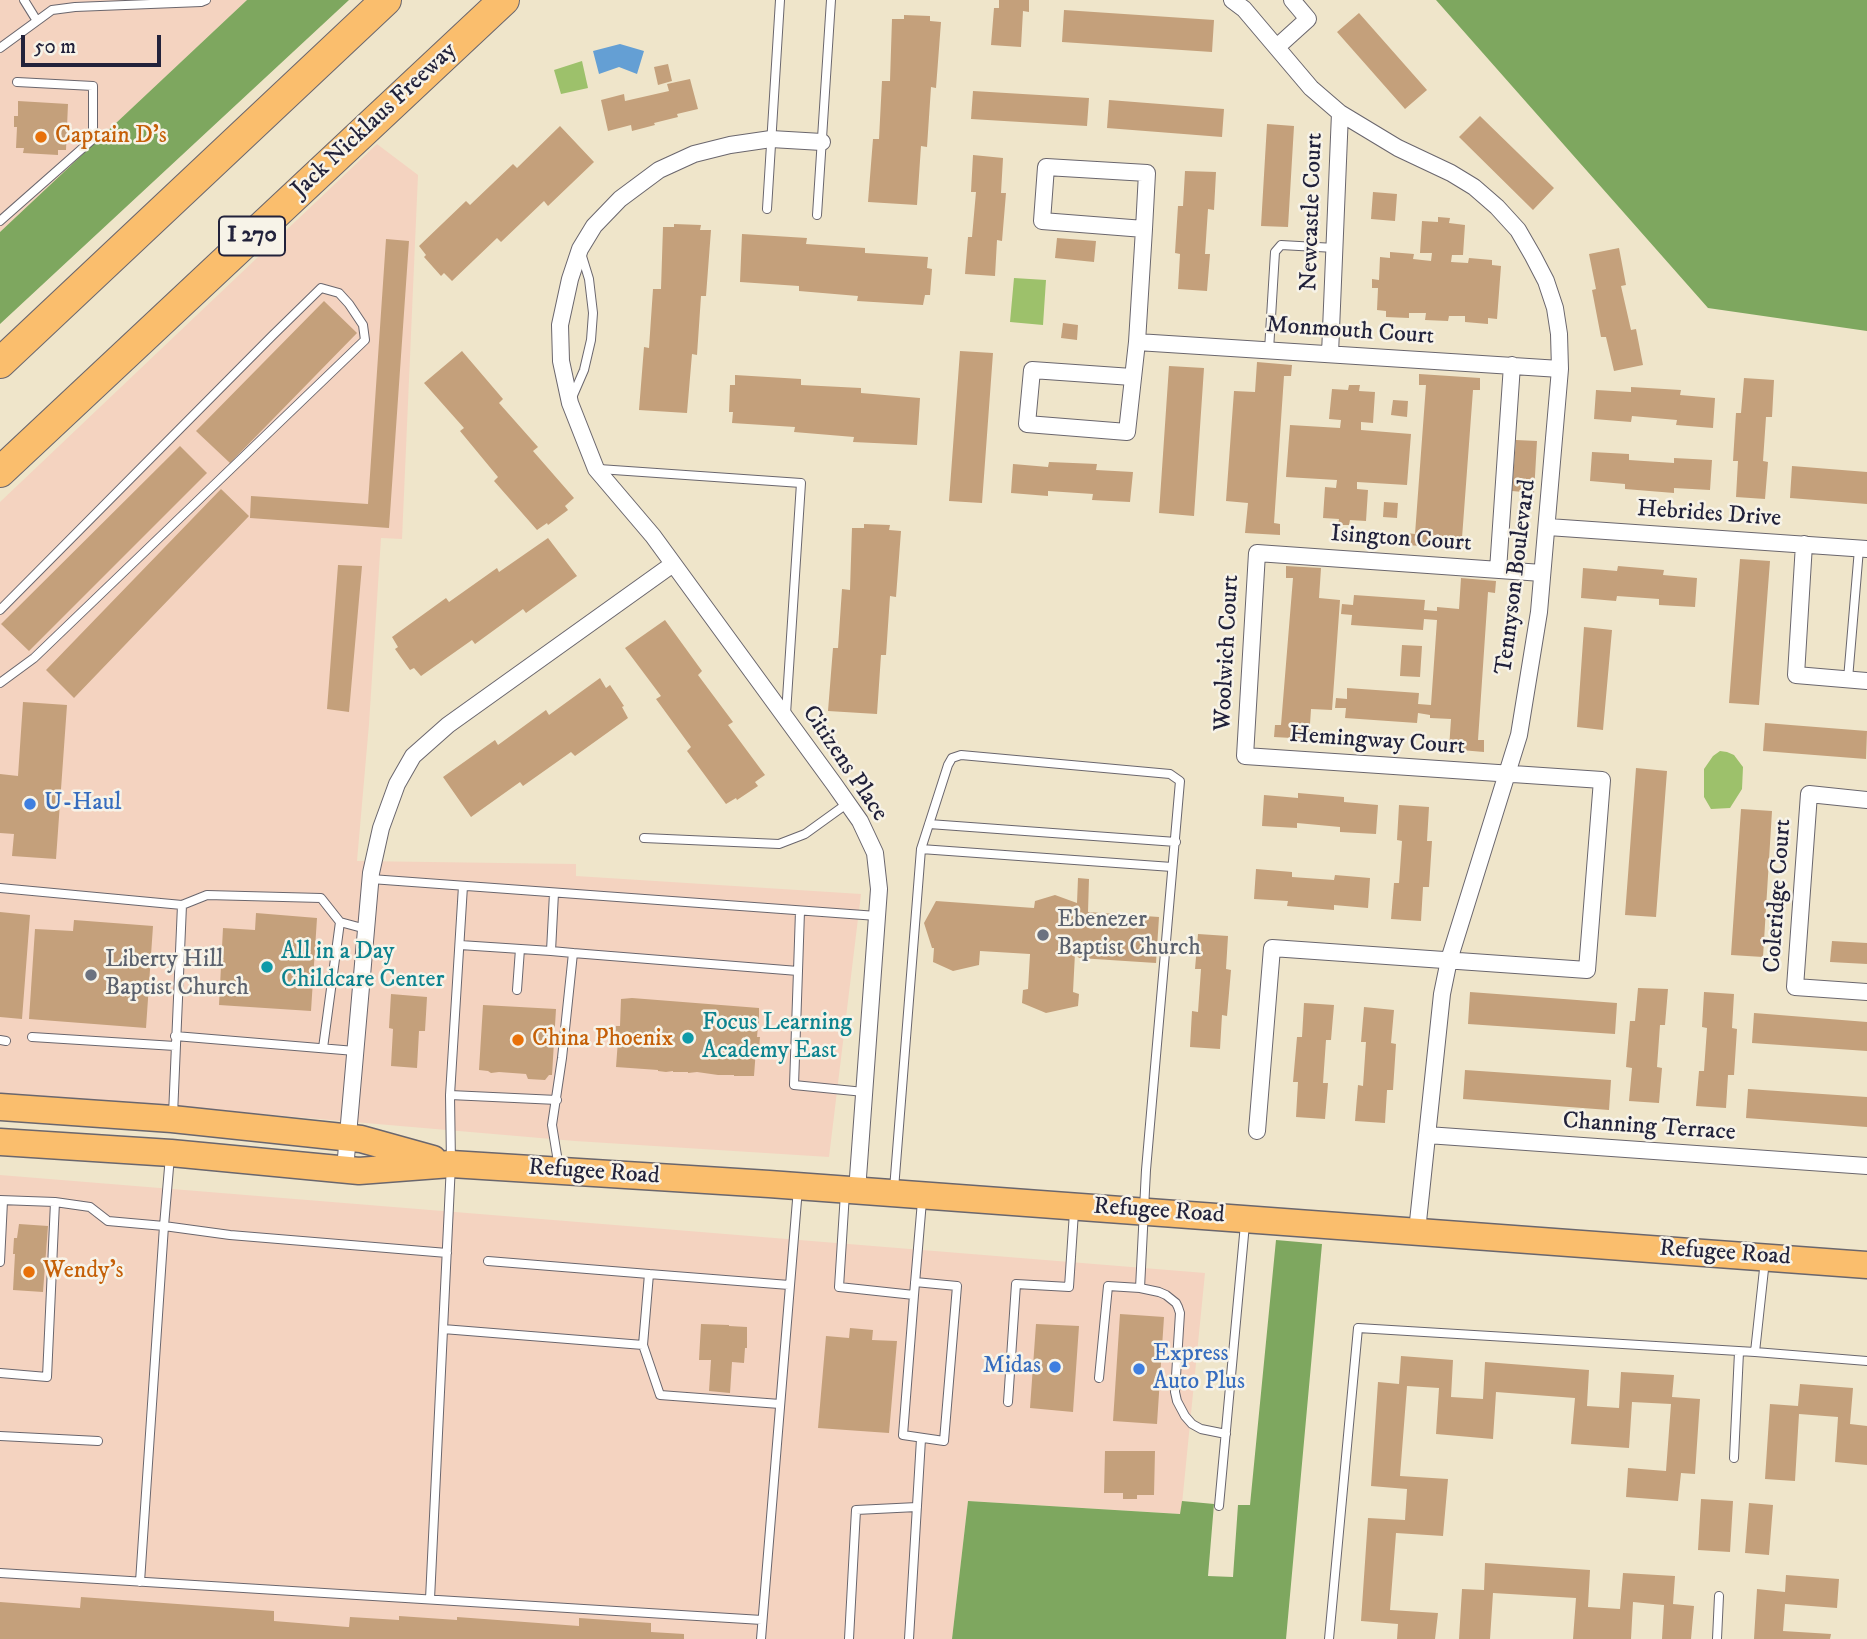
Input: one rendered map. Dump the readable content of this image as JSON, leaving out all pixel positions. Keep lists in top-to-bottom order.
{
  "streets": {
    "highway": ["Jack Nicklaus Freeway", "I 270"],
    "main road": ["Refugee Road"],
    "street": [
      "Newcastle Court",
      "Monmouth Court",
      "Hebrides Drive",
      "Isington Court",
      "Tennyson Boulevard",
      "Woolwich Court",
      "Hemingway Court",
      "Citizens Place",
      "Coleridge Court",
      "Channing Terrace"
    ]
  },
  "crossings": [
    ["Newcastle Court", "Monmouth Court"],
    ["Newcastle Court", "Tennyson Boulevard"],
    ["Monmouth Court", "Tennyson Boulevard"],
    ["Hebrides Drive", "Tennyson Boulevard"],
    ["Isington Court", "Tennyson Boulevard"],
    ["Isington Court", "Woolwich Court"],
    ["Tennyson Boulevard", "Hemingway Court"],
    ["Tennyson Boulevard", "Channing Terrace"],
    ["Tennyson Boulevard", "Refugee Road"],
    ["Woolwich Court", "Hemingway Court"],
    ["Citizens Place", "Refugee Road"]
  ],
  "places": [
    "Captain D's",
    "U-Haul",
    "Ebenezer Baptist Church",
    "All in a Day Childcare Center",
    "Liberty Hill Baptist Church",
    "Focus Learning Academy East",
    "China Phoenix",
    "Wendy's",
    "Midas",
    "Express Auto Plus"
  ],
  "scale_bar": "50 m"
}
